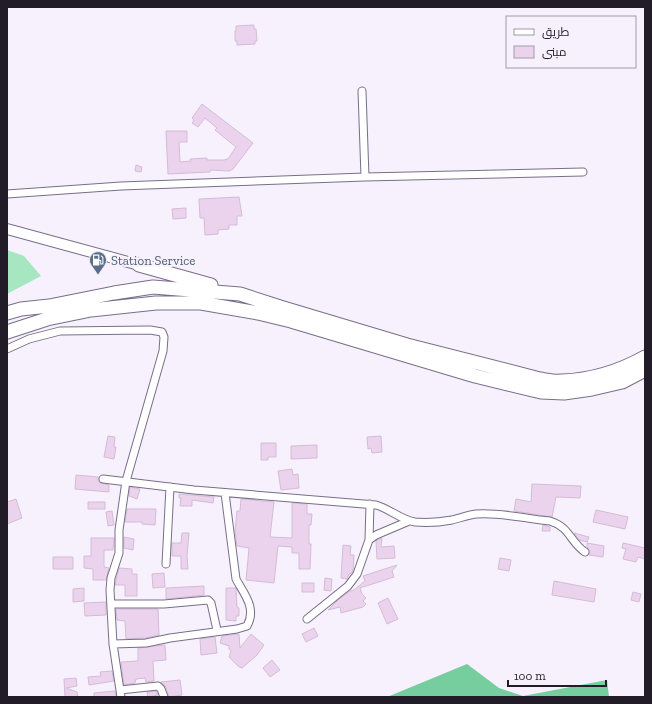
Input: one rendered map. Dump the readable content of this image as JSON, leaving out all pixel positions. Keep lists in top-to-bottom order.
{
  "places": {
    "fuel station": ["Station Service"]
  },
  "legend": ["طريق", "مبنى"],
  "scale_bar": "100 m"
}
